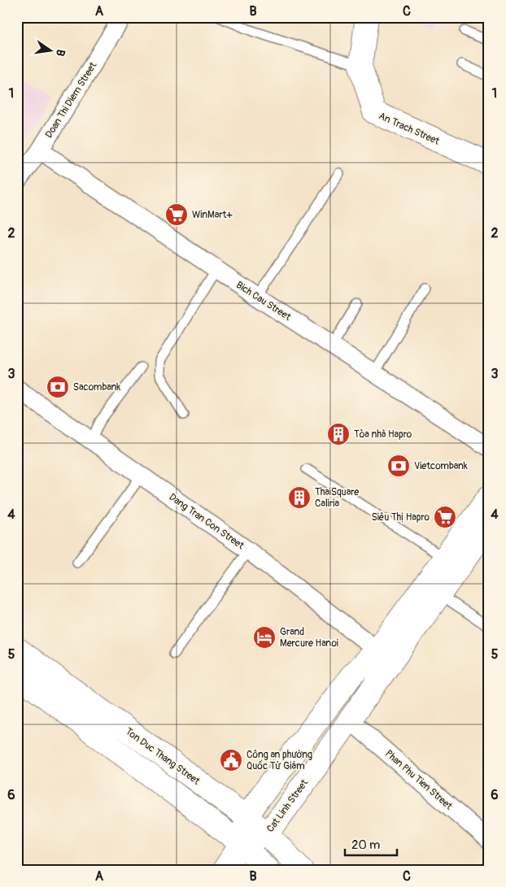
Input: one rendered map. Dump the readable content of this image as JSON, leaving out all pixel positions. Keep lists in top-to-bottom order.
{
  "streets": {
    "street": [
      "Doan Thi Diem Street",
      "An Trach Street",
      "Bich Cau Street",
      "Dang Tran Con Street",
      "Ton Duc Thang Street",
      "Phan Phu Tien Street",
      "Cat Linh Street"
    ]
  },
  "crossings": [
    ["Doan Thi Diem Street", "Bich Cau Street"],
    ["Dang Tran Con Street", "Cat Linh Street"],
    ["Ton Duc Thang Street", "Cat Linh Street"],
    ["Phan Phu Tien Street", "Cat Linh Street"]
  ],
  "places": {
    "supermarket": ["WinMart+", "Siêu Thị Hapro"],
    "bank": ["Sacombank", "Vietcombank"],
    "building": ["Tòa nhà Hapro", "ThaiSquare Caliria"],
    "hotel": ["Grand Mercure Hanoi"],
    "public building": ["Công an phường Quốc Tử Giám"]
  },
  "scale_bar": "20 m",
  "north": "right",
  "grid": {
    "columns": ["A", "B", "C"],
    "rows": [
      "1",
      "2",
      "3",
      "4",
      "5",
      "6"
    ]
  }
}
